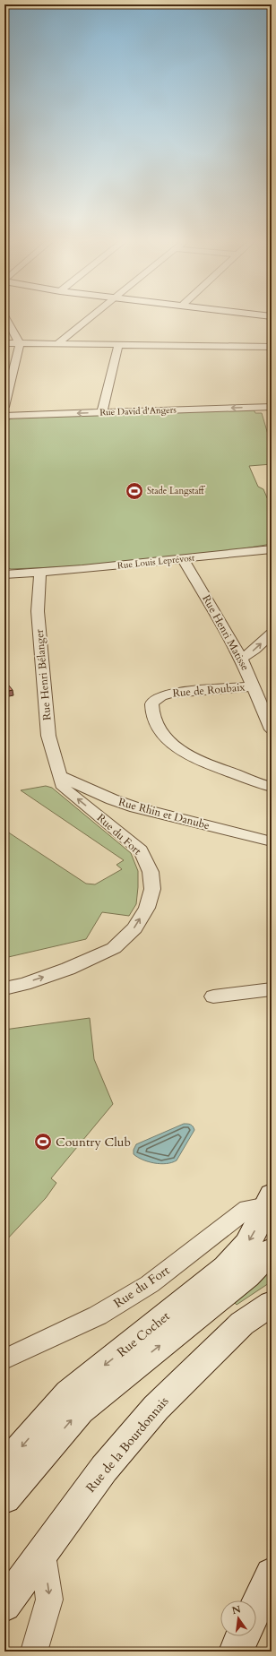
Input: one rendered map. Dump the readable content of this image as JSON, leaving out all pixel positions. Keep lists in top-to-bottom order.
{
  "streets": {
    "street": [
      "Rue David d'Angers",
      "Rue Louis Leprévost",
      "Rue Henri Matisse",
      "Rue Henri Bélanger",
      "Rue de Roubaix",
      "Rue Rhin et Danube",
      "Rue du Fort",
      "Rue Cochet",
      "Rue de la Bourdonnais"
    ]
  },
  "crossings": [
    ["Rue Louis Leprévost", "Rue Henri Matisse"],
    ["Rue Louis Leprévost", "Rue Henri Bélanger"],
    ["Rue Henri Matisse", "Rue de Roubaix"],
    ["Rue Henri Bélanger", "Rue Rhin et Danube"],
    ["Rue Henri Bélanger", "Rue du Fort"],
    ["Rue Rhin et Danube", "Rue du Fort"],
    ["Rue du Fort", "Rue Cochet"]
  ],
  "places": {
    "sports": ["Stade Langstaff", "Country Club"]
  },
  "north": "top"
}
